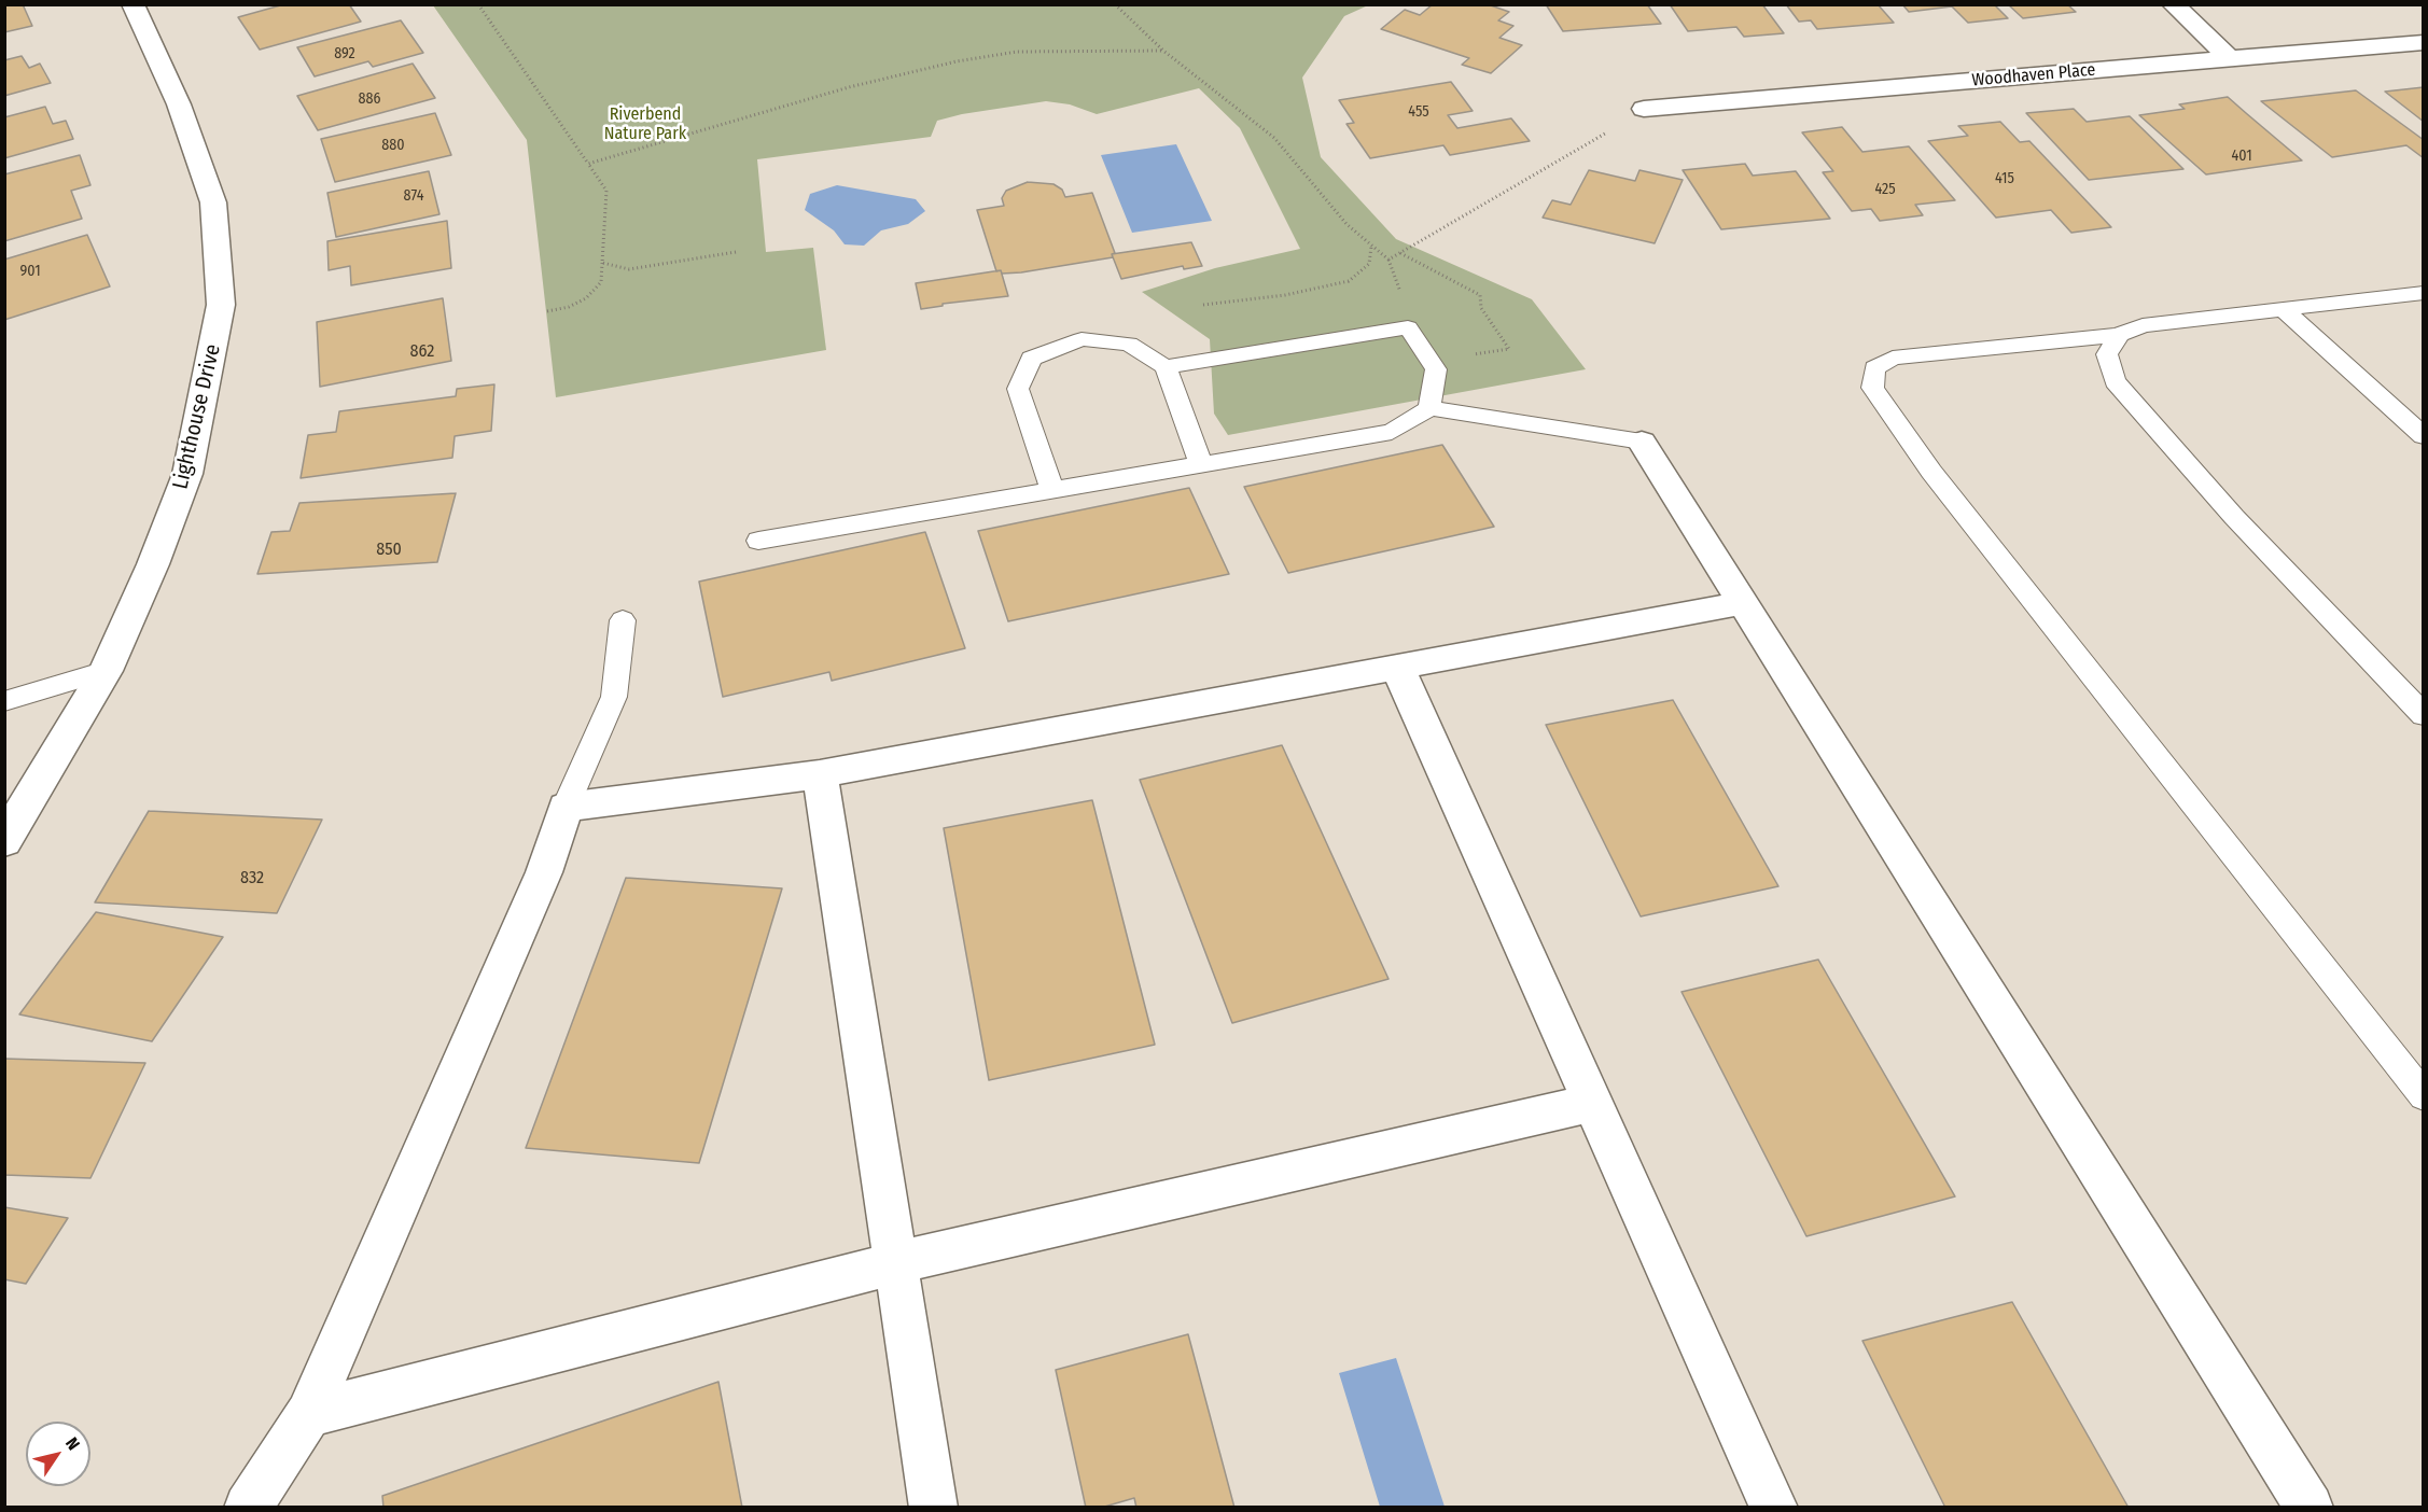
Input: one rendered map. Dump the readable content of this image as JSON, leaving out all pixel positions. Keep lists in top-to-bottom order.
{
  "streets": {
    "street": ["Woodhaven Place", "Lighthouse Drive"]
  },
  "parks": ["Riverbend Nature Park"],
  "house_numbers": [
    "892",
    "886",
    "455",
    "880",
    "401",
    "415",
    "425",
    "874",
    "901",
    "862",
    "850",
    "832"
  ],
  "north": "top right"
}
